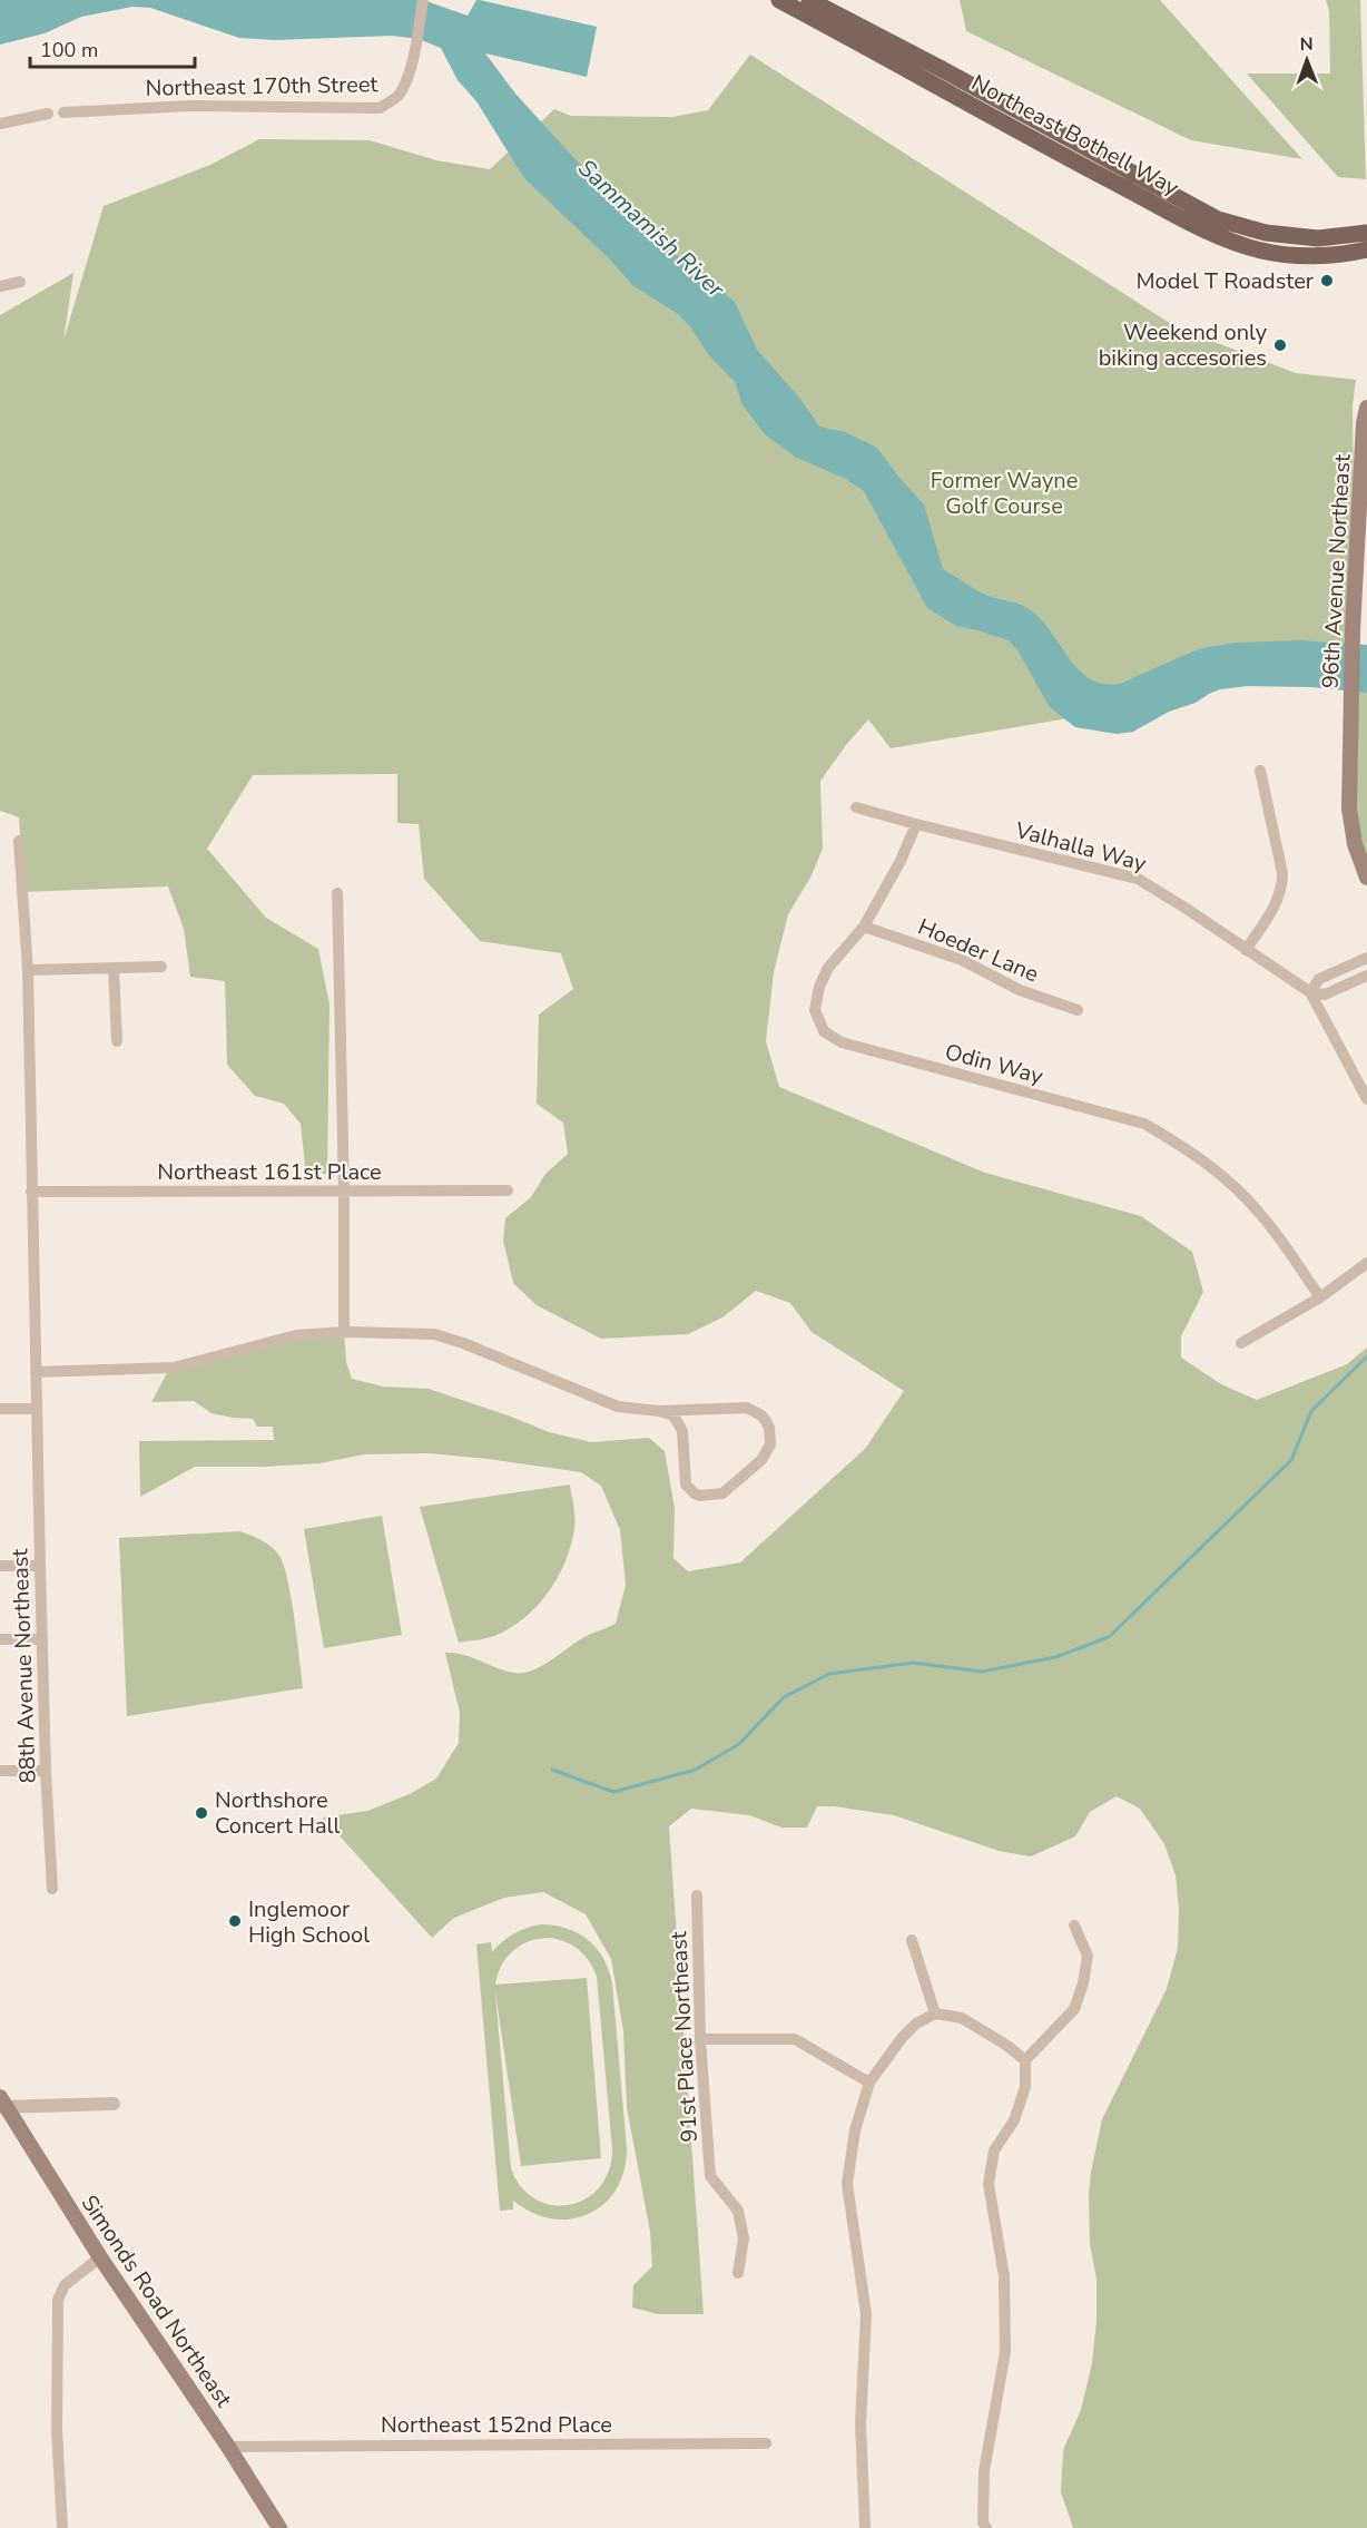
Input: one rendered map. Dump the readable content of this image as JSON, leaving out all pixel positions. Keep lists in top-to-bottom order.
{
  "streets": {
    "main road": ["Northeast Bothell Way", "96th Avenue Northeast", "Simonds Road Northeast"],
    "street": [
      "Northeast 170th Street",
      "Valhalla Way",
      "Hoeder Lane",
      "Odin Way",
      "Northeast 161st Place",
      "88th Avenue Northeast",
      "91st Place Northeast",
      "Northeast 152nd Place"
    ]
  },
  "crossings": [
    ["Valhalla Way", "Odin Way"],
    ["Hoeder Lane", "Odin Way"],
    ["Northeast 161st Place", "88th Avenue Northeast"],
    ["Simonds Road Northeast", "Northeast 152nd Place"]
  ],
  "water": ["Sammamish River"],
  "parks": ["Former Wayne Golf Course"],
  "places": [
    "Model T Roadster",
    "Weekend only biking accesories",
    "Northshore Concert Hall",
    "Inglemoor High School"
  ],
  "scale_bar": "100 m",
  "north": "top"
}
